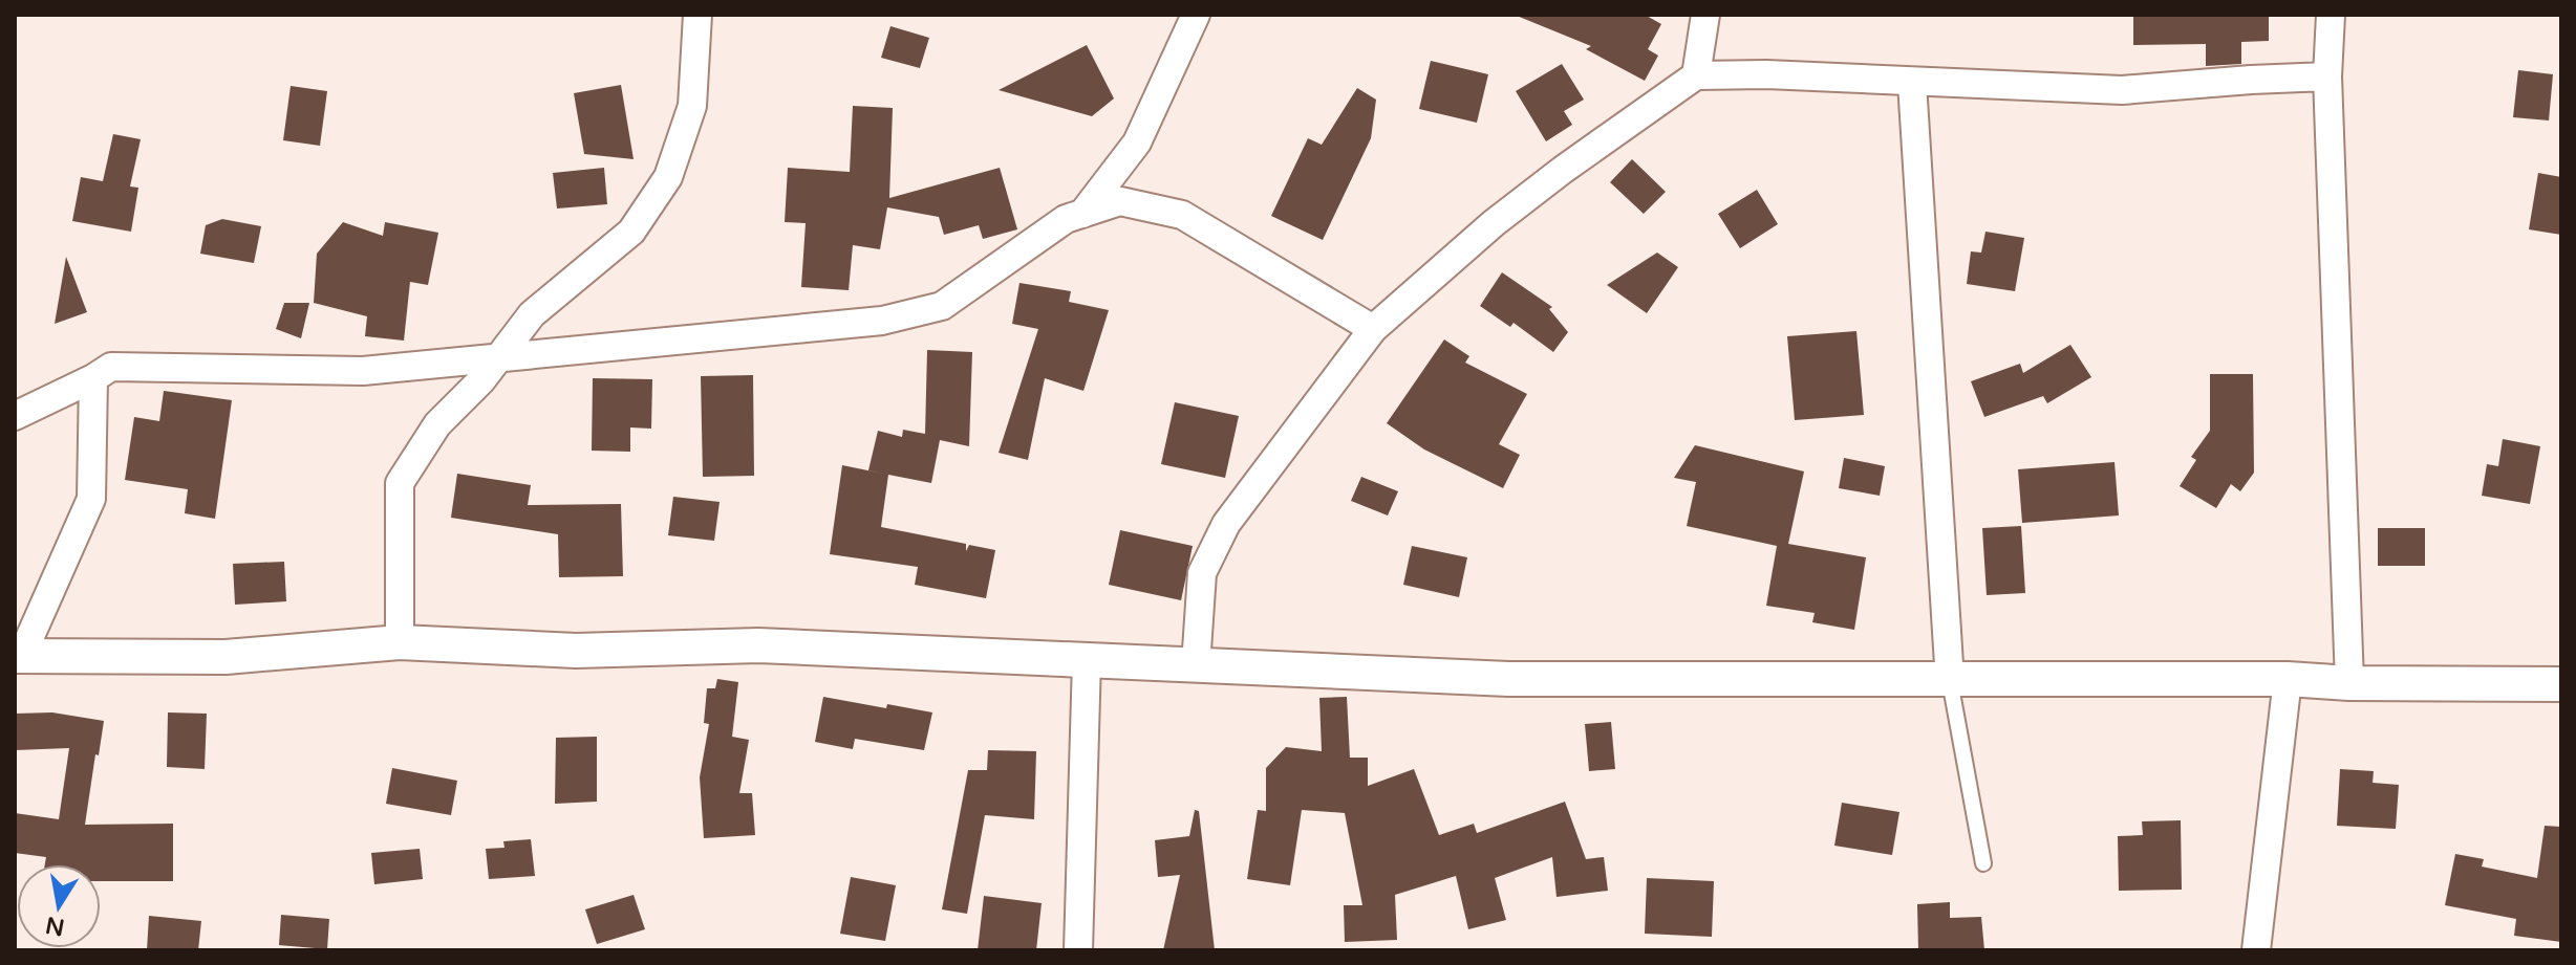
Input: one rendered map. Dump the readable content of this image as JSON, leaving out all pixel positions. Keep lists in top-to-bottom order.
{
  "north": "bottom"
}
